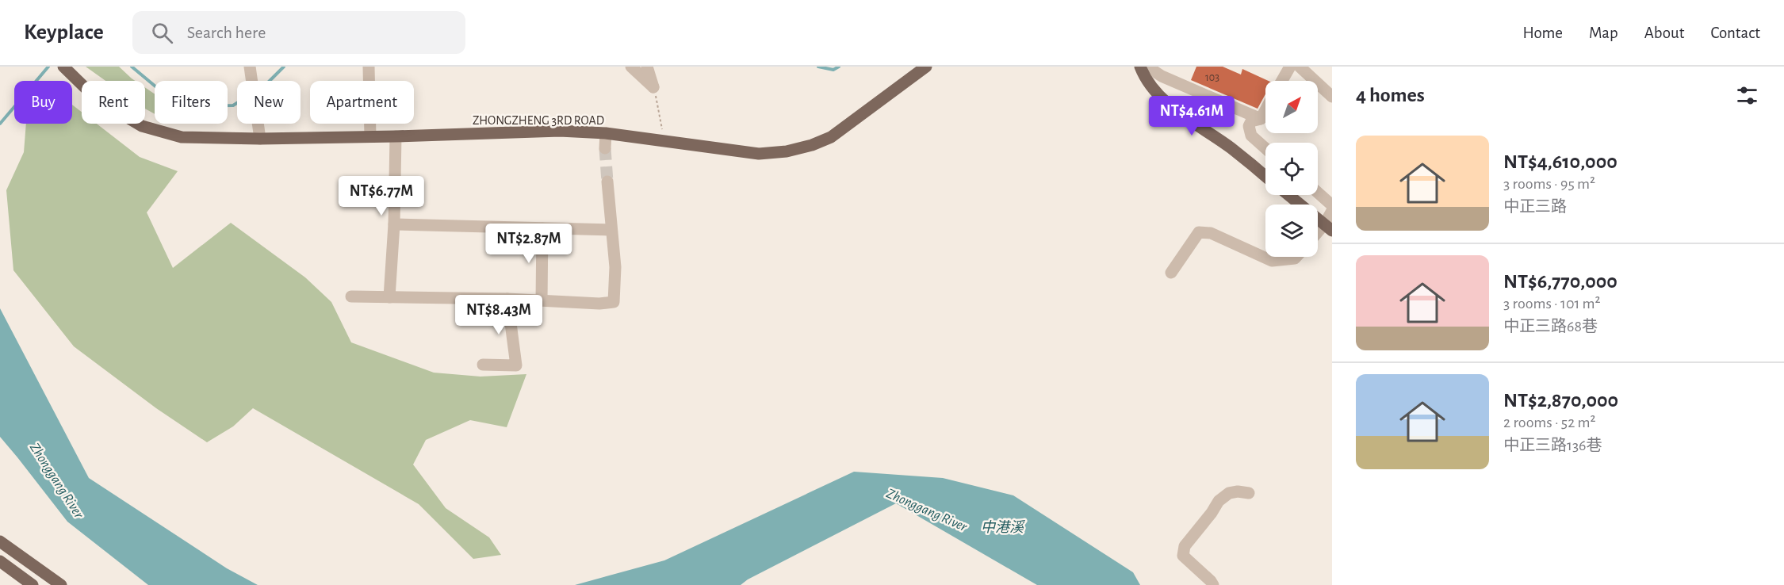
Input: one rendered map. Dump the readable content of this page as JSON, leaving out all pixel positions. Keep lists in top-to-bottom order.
{
  "streets": {
    "main road": ["ZHONGZHENG 3RD ROAD"]
  },
  "water": ["Zhonggang River", "中港溪"],
  "house_numbers": ["103"],
  "north": "top right",
  "page": {
    "header": "Keyplace",
    "search": "Search here",
    "nav": [
      "Home",
      "Map",
      "About",
      "Contact"
    ],
    "heading": "4 homes",
    "chip": [
      "Buy",
      "Rent",
      "Filters",
      "New",
      "Apartment"
    ],
    "price": [
      "NT$4.61M",
      "NT$6.77M",
      "NT$2.87M",
      "NT$8.43M"
    ],
    "list": [
      {
        "name": "NT$4,610,000",
        "note": "3 rooms · 95 m² · 中正三路"
      },
      {
        "name": "NT$6,770,000",
        "note": "3 rooms · 101 m² · 中正三路68巷"
      },
      {
        "name": "NT$2,870,000",
        "note": "2 rooms · 52 m² · 中正三路136巷"
      }
    ]
  }
}
